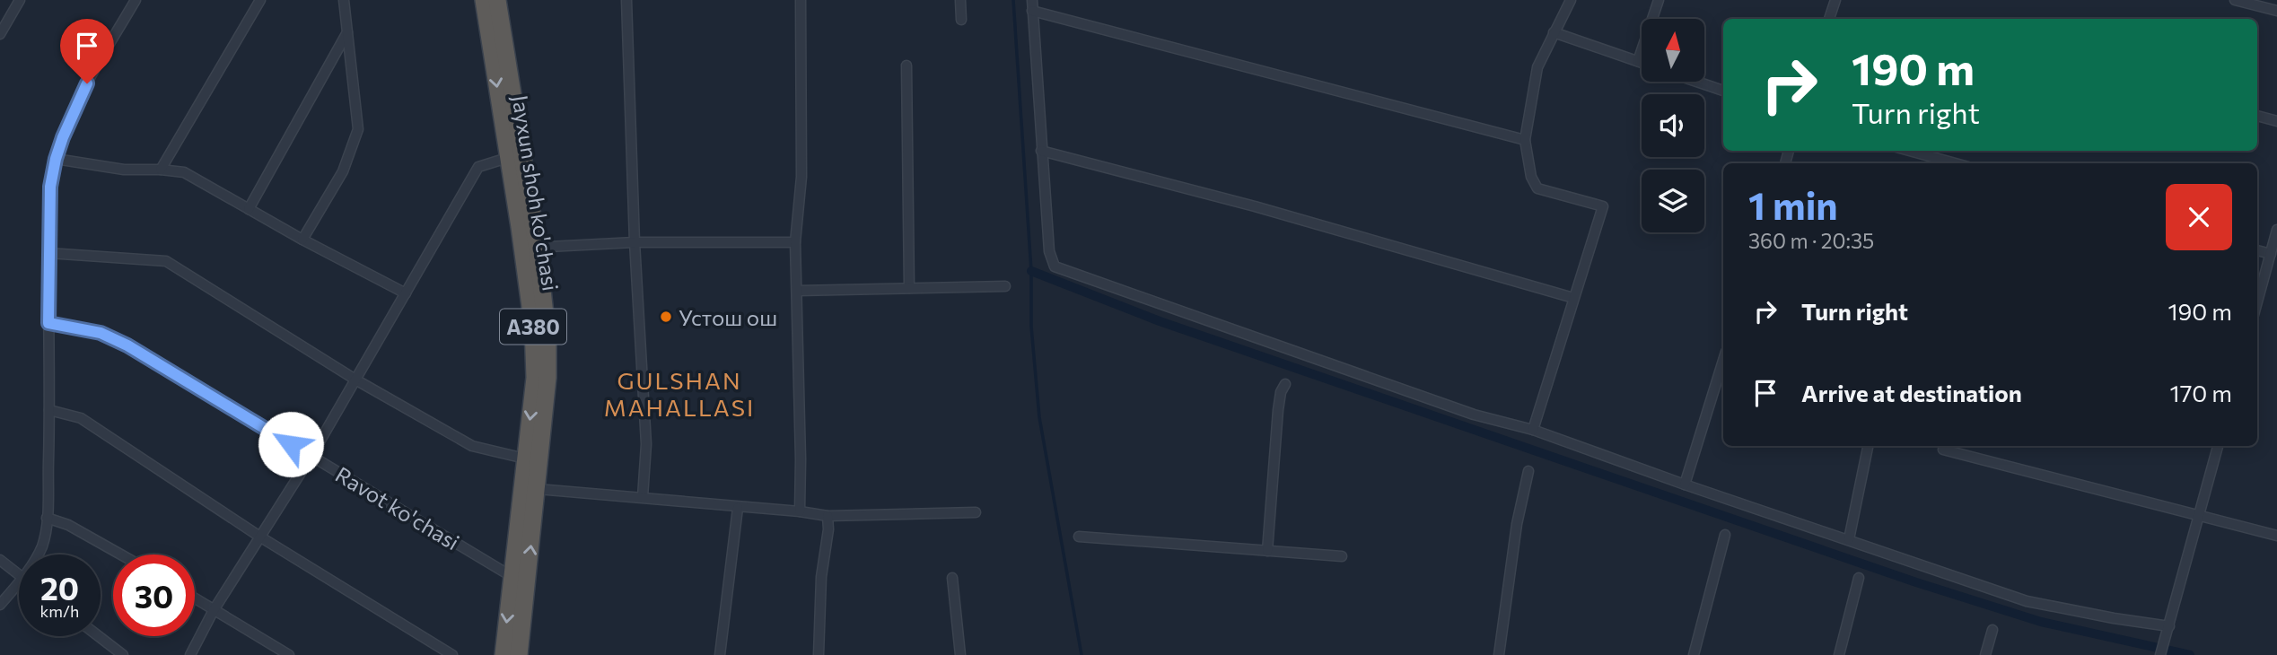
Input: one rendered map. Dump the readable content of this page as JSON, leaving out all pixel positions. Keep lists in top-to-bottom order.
{
  "streets": {
    "highway": ["Jayxun shoh ko'chasi", "A380"],
    "street": ["Ravot ko'chasi"]
  },
  "crossings": [
    ["Jayxun shoh ko'chasi", "Ravot ko'chasi"]
  ],
  "districts": ["GULSHAN MAHALLASI"],
  "places": ["Устош ош"],
  "north": "top",
  "page": {
    "turn": ["190 m", "Turn right"],
    "heading": ["1 min", "360 m · 20:35"],
    "list": [
      {
        "name": "Turn right",
        "value": "190 m"
      },
      {
        "name": "Arrive at destination",
        "value": "170 m"
      }
    ],
    "speed": "20 km/h",
    "limit": "30"
  }
}
